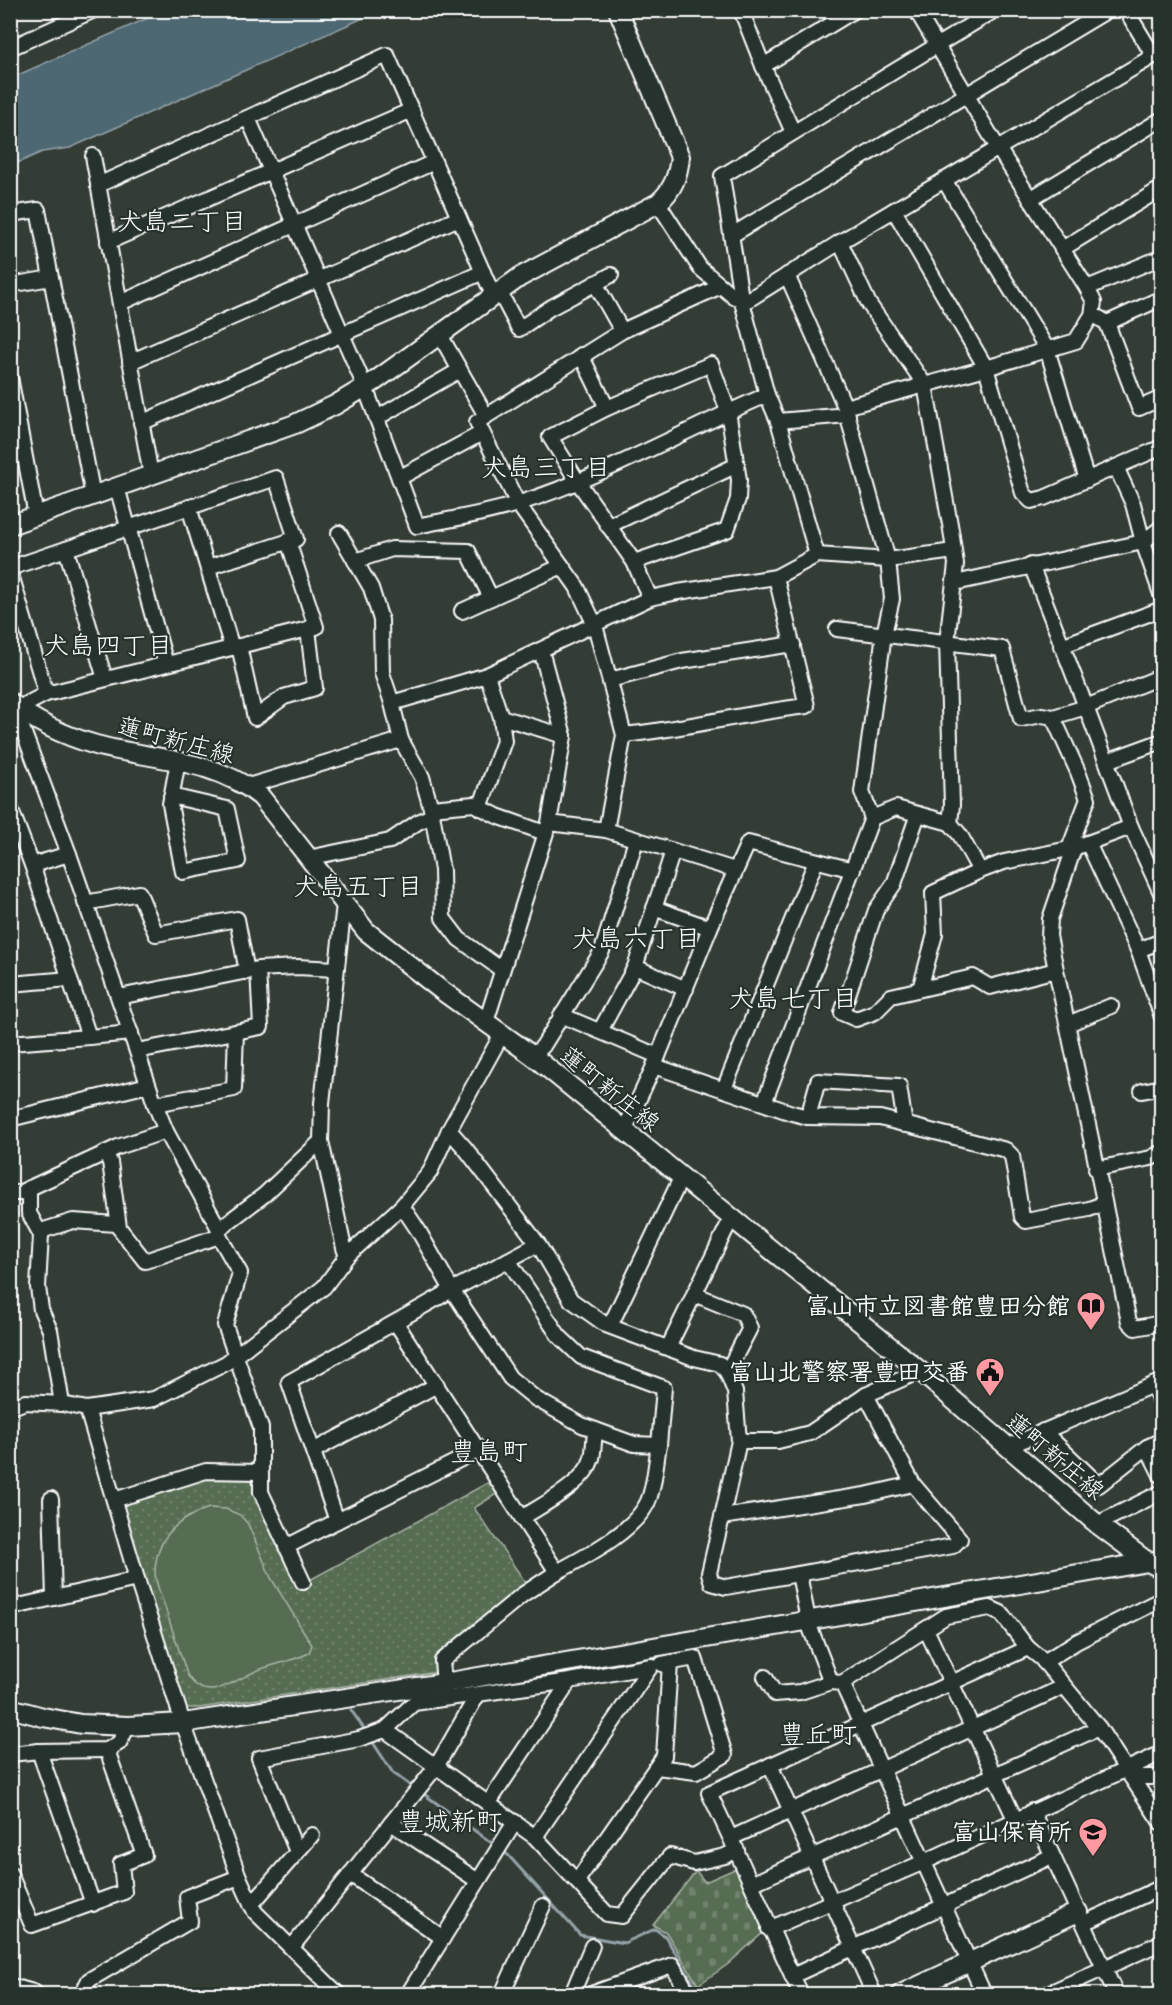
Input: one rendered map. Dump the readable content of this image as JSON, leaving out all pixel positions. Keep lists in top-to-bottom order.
{
  "streets": {
    "street": ["蓮町新庄線"]
  },
  "districts": [
    "犬島二丁目",
    "犬島三丁目",
    "犬島四丁目",
    "犬島五丁目",
    "犬島六丁目",
    "犬島七丁目",
    "豊島町",
    "豊丘町",
    "豊城新町"
  ],
  "places": {
    "library": ["富山市立図書館豊田分館"],
    "public building": ["富山北警察署豊田交番"],
    "school or university": ["富山保育所"]
  }
}
